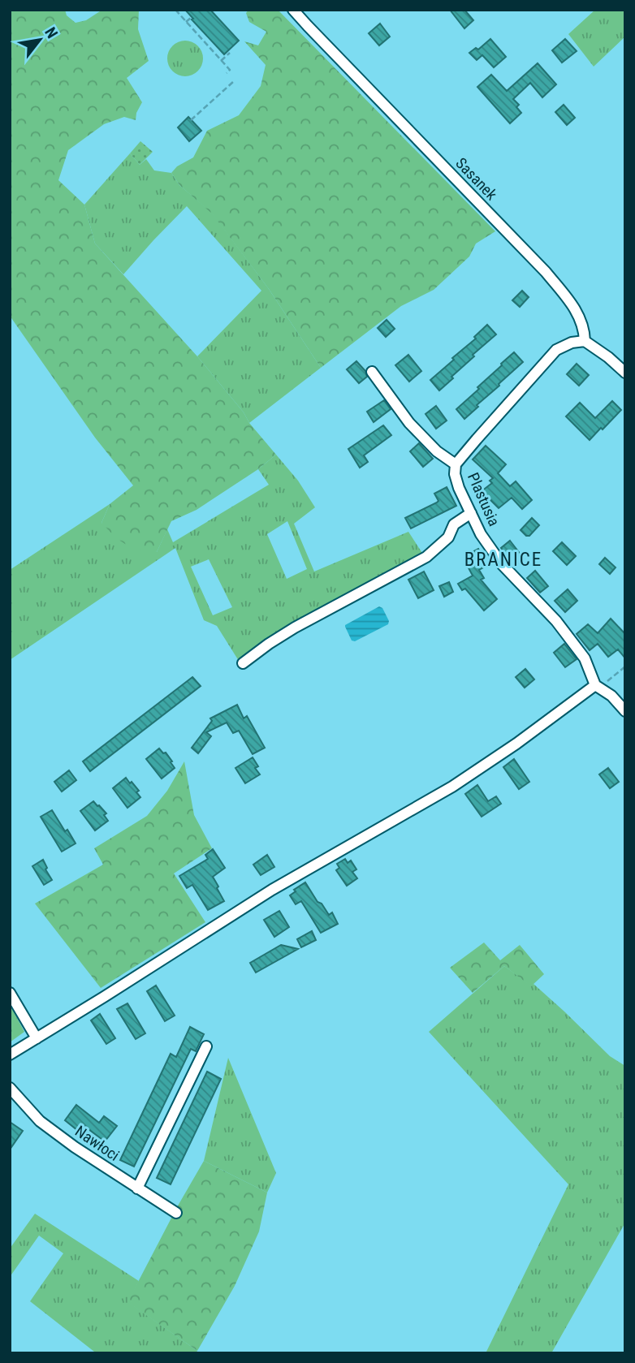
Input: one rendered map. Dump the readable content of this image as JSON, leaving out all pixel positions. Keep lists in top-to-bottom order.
{
  "streets": {
    "street": ["Sasanek", "Plastusia", "Nawłoci"]
  },
  "crossings": [
    ["Sasanek", "Plastusia"]
  ],
  "districts": ["BRANICE"],
  "north": "top right"
}
